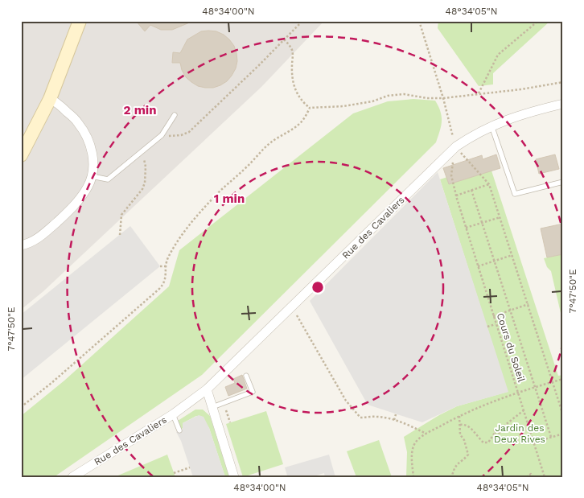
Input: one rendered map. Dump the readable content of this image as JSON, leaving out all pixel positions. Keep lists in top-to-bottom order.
{
  "streets": {
    "street": ["Rue des Cavaliers"],
    "path": ["Cours du Soleil"]
  },
  "parks": ["Jardin des Deux Rives"],
  "coordinates": ["48°34'00\"N", "48°34'05\"N", "7°47'50\"E"],
  "rings": ["2 min", "1 min"]
}
